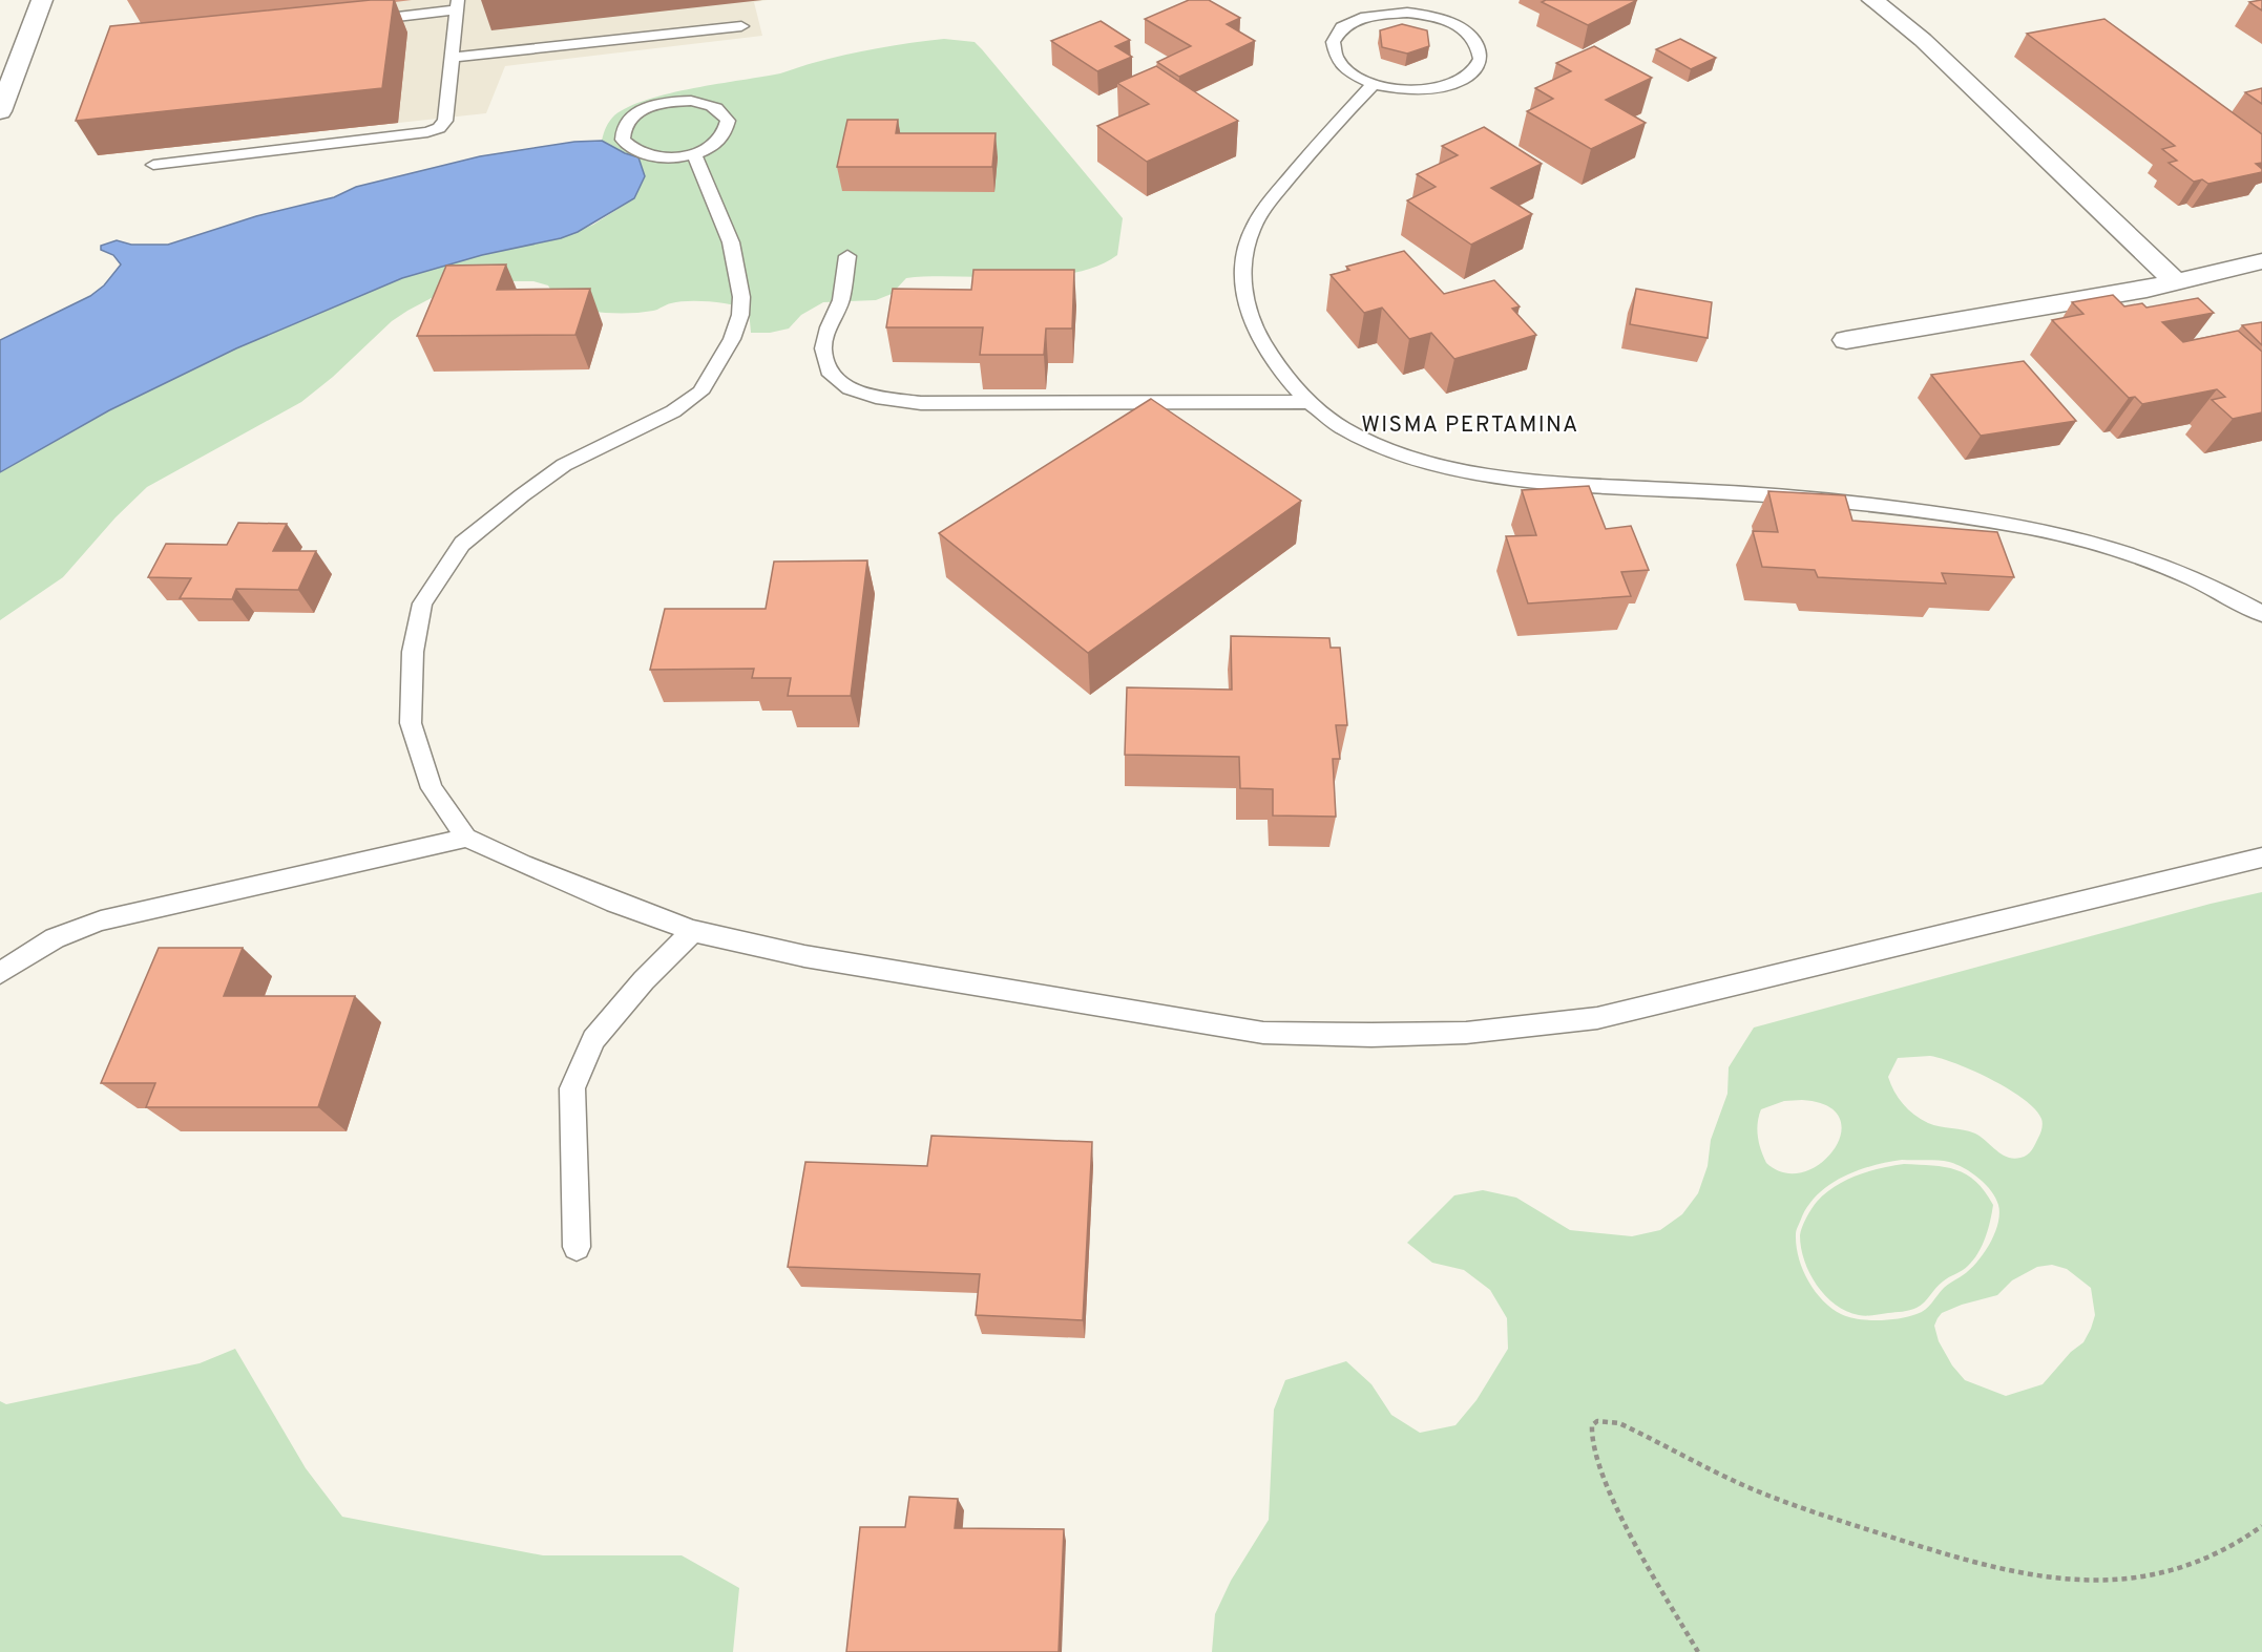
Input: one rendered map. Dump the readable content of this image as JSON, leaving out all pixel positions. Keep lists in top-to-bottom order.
{
  "districts": ["WISMA PERTAMINA"]
}
